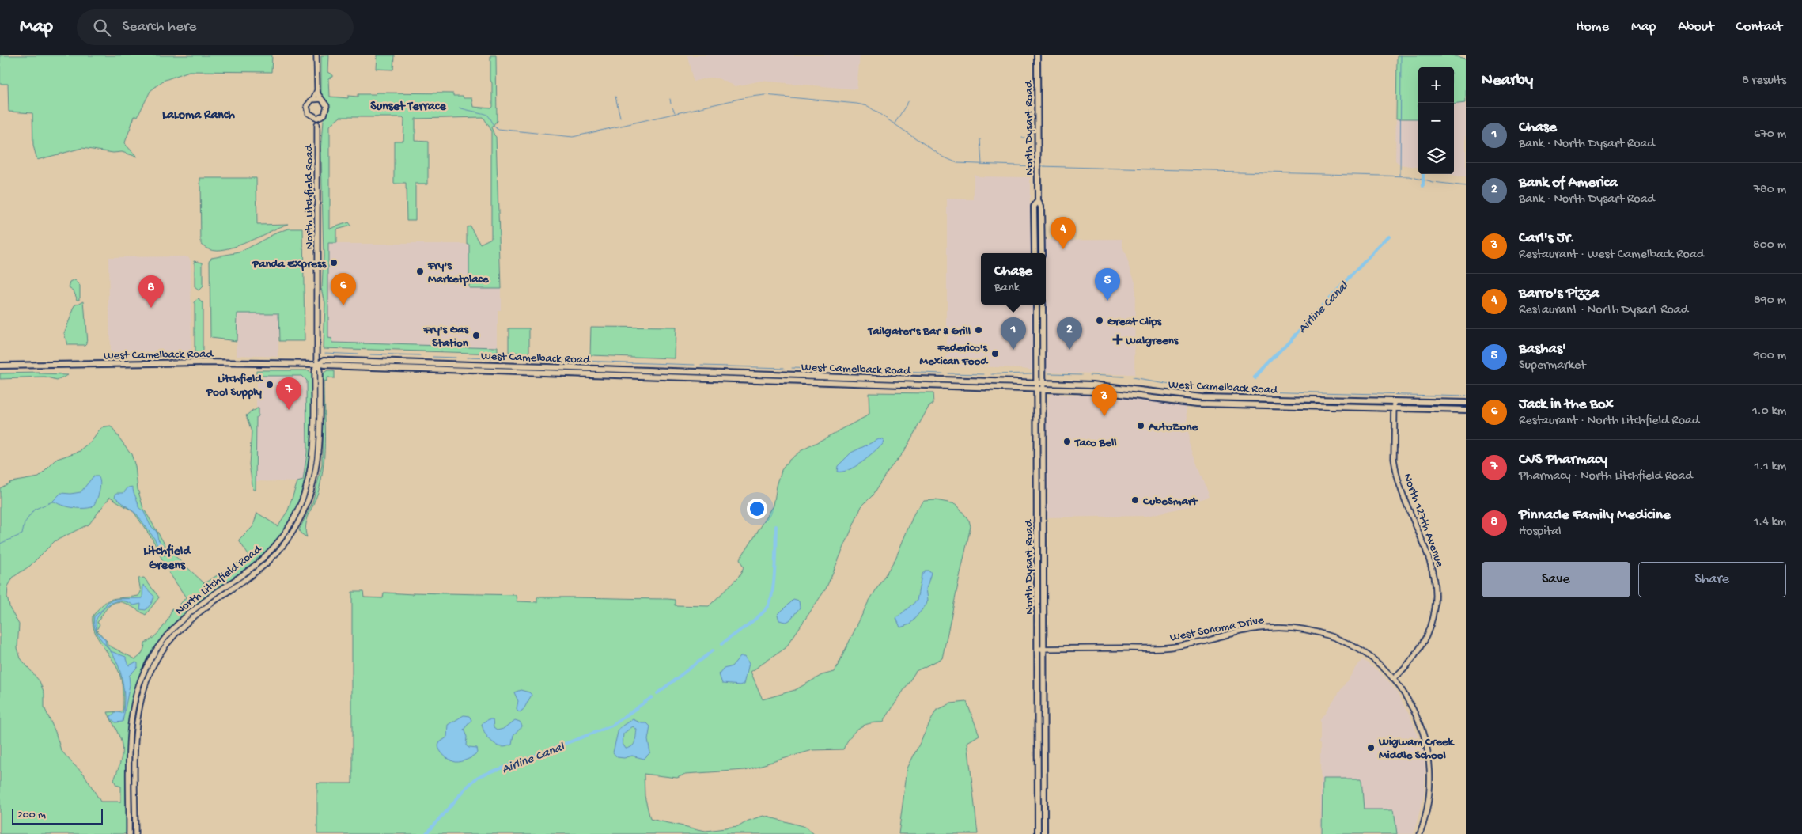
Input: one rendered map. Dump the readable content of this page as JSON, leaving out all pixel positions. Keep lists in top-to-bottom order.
{
  "streets": {
    "main road": [
      "North Dysart Road",
      "North Litchfield Road",
      "West Camelback Road",
      "North 127th Avenue",
      "West Sonoma Drive"
    ]
  },
  "crossings": [
    ["North Dysart Road", "West Camelback Road"],
    ["North Dysart Road", "West Sonoma Drive"],
    ["North Litchfield Road", "West Camelback Road"],
    ["West Camelback Road", "North 127th Avenue"],
    ["North 127th Avenue", "West Sonoma Drive"]
  ],
  "districts": ["Sunset Terrace", "LaLoma Ranch", "Litchfield Greens"],
  "water": ["Airline Canal"],
  "places": {
    "other": [
      "Panda Express",
      "Fry's Marketplace",
      "Great Clips",
      "Tailgater's Bar & Grill",
      "Fry's Gas Station",
      "Federico's Mexican Food",
      "Litchfield Pool Supply",
      "AutoZone",
      "Taco Bell",
      "CubeSmart",
      "Wigwam Creek Middle School"
    ],
    "health": ["Walgreens"]
  },
  "scale_bar": "200 m",
  "page": {
    "header": "Map",
    "search": "Search here",
    "nav": [
      "Home",
      "Map",
      "About",
      "Contact"
    ],
    "heading": ["Nearby", "8 results"],
    "map_buttons": ["+", "−"],
    "list": [
      {
        "mark": "1",
        "name": "Chase",
        "note": "Bank · North Dysart Road",
        "value": "670 m"
      },
      {
        "mark": "2",
        "name": "Bank of America",
        "note": "Bank · North Dysart Road",
        "value": "780 m"
      },
      {
        "mark": "3",
        "name": "Carl's Jr.",
        "note": "Restaurant · West Camelback Road",
        "value": "800 m"
      },
      {
        "mark": "4",
        "name": "Barro's Pizza",
        "note": "Restaurant · North Dysart Road",
        "value": "890 m"
      },
      {
        "mark": "5",
        "name": "Bashas'",
        "note": "Supermarket",
        "value": "900 m"
      },
      {
        "mark": "6",
        "name": "Jack in the Box",
        "note": "Restaurant · North Litchfield Road",
        "value": "1.0 km"
      },
      {
        "mark": "7",
        "name": "CVS Pharmacy",
        "note": "Pharmacy · North Litchfield Road",
        "value": "1.1 km"
      },
      {
        "mark": "8",
        "name": "Pinnacle Family Medicine",
        "note": "Hospital",
        "value": "1.4 km"
      }
    ],
    "pins": [
      "4",
      "5",
      "6",
      "8",
      "1",
      "2",
      "7",
      "3"
    ],
    "popup": ["Chase", "Bank"],
    "buttons": ["Save", "Share"],
    "scale": "200 m"
  }
}
